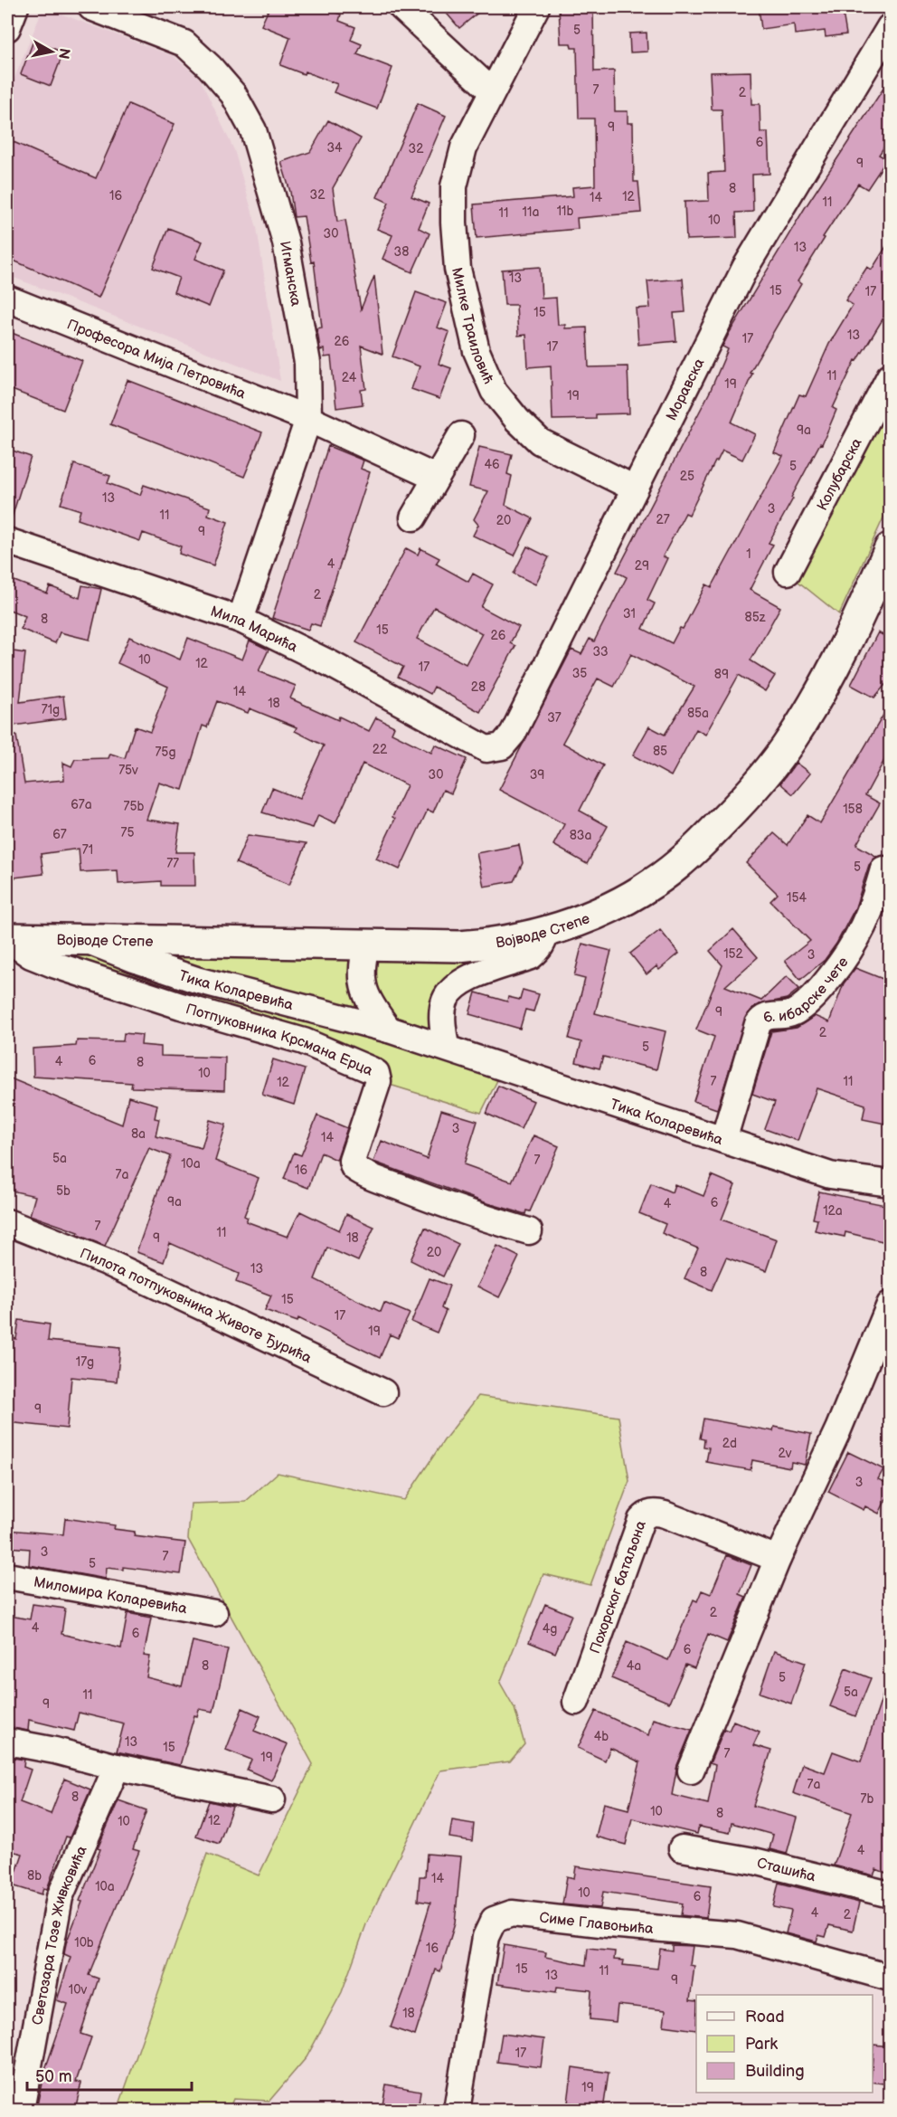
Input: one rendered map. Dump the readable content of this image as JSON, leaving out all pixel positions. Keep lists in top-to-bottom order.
{
  "streets": {
    "street": [
      "Игманска",
      "Милке Траиловић",
      "Професора Мија Петровића",
      "Моравска",
      "Колубарска",
      "Мила Марића",
      "Војводе Степе",
      "6. ибарске чете",
      "Тика Коларевића",
      "Потпуковника Крсмана Ерца",
      "Пилота потпуковника Животе Ђурића",
      "Похорског батаљона",
      "Миломира Коларевића",
      "Сташића",
      "Симе Главоњића",
      "Светозара Тозе Живковића"
    ]
  },
  "crossings": [
    ["Игманска", "Професора Мија Петровића"],
    ["Игманска", "Мила Марића"],
    ["Милке Траиловић", "Моравска"],
    ["Моравска", "Мила Марића"],
    ["Војводе Степе", "Тика Коларевића"],
    ["Војводе Степе", "Потпуковника Крсмана Ерца"],
    ["6. ибарске чете", "Тика Коларевића"]
  ],
  "house_numbers": [
    "5",
    "7",
    "2",
    "9",
    "6",
    "34",
    "32",
    "9",
    "8",
    "32",
    "16",
    "12",
    "14",
    "11",
    "11b",
    "11a",
    "11",
    "10",
    "30",
    "13",
    "38",
    "13",
    "15",
    "17",
    "15",
    "13",
    "17",
    "26",
    "17",
    "11",
    "24",
    "19",
    "19",
    "9a",
    "46",
    "5",
    "25",
    "13",
    "3",
    "11",
    "27",
    "20",
    "9",
    "1",
    "4",
    "29",
    "2",
    "31",
    "85z",
    "8",
    "15",
    "26",
    "33",
    "10",
    "12",
    "17",
    "35",
    "89",
    "28",
    "14",
    "18",
    "71g",
    "85a",
    "37",
    "22",
    "85",
    "75g",
    "75v",
    "30",
    "39",
    "67a",
    "75b",
    "158",
    "75",
    "67",
    "83a",
    "71",
    "77",
    "5",
    "154",
    "152",
    "3",
    "9",
    "2",
    "5",
    "6",
    "4",
    "8",
    "10",
    "7",
    "11",
    "12",
    "3",
    "8a",
    "14",
    "5a",
    "7",
    "10a",
    "16",
    "7a",
    "5b",
    "9a",
    "6",
    "4",
    "12a",
    "7",
    "11",
    "9",
    "18",
    "20",
    "13",
    "8",
    "15",
    "17",
    "19",
    "17g",
    "9",
    "2d",
    "2v",
    "3",
    "3",
    "7",
    "5",
    "2",
    "4",
    "4g",
    "6",
    "6",
    "8",
    "4a",
    "5",
    "5a",
    "11",
    "9",
    "4b",
    "13",
    "15",
    "7",
    "19",
    "7a",
    "8",
    "7b",
    "10",
    "8",
    "12",
    "10",
    "4",
    "8b",
    "14",
    "10a",
    "10",
    "6",
    "4",
    "2",
    "10b",
    "16",
    "15",
    "11",
    "13",
    "9",
    "10v",
    "18",
    "17",
    "19"
  ],
  "legend": ["Road", "Park", "Building"],
  "scale_bar": "50 m",
  "north": "right"
}
